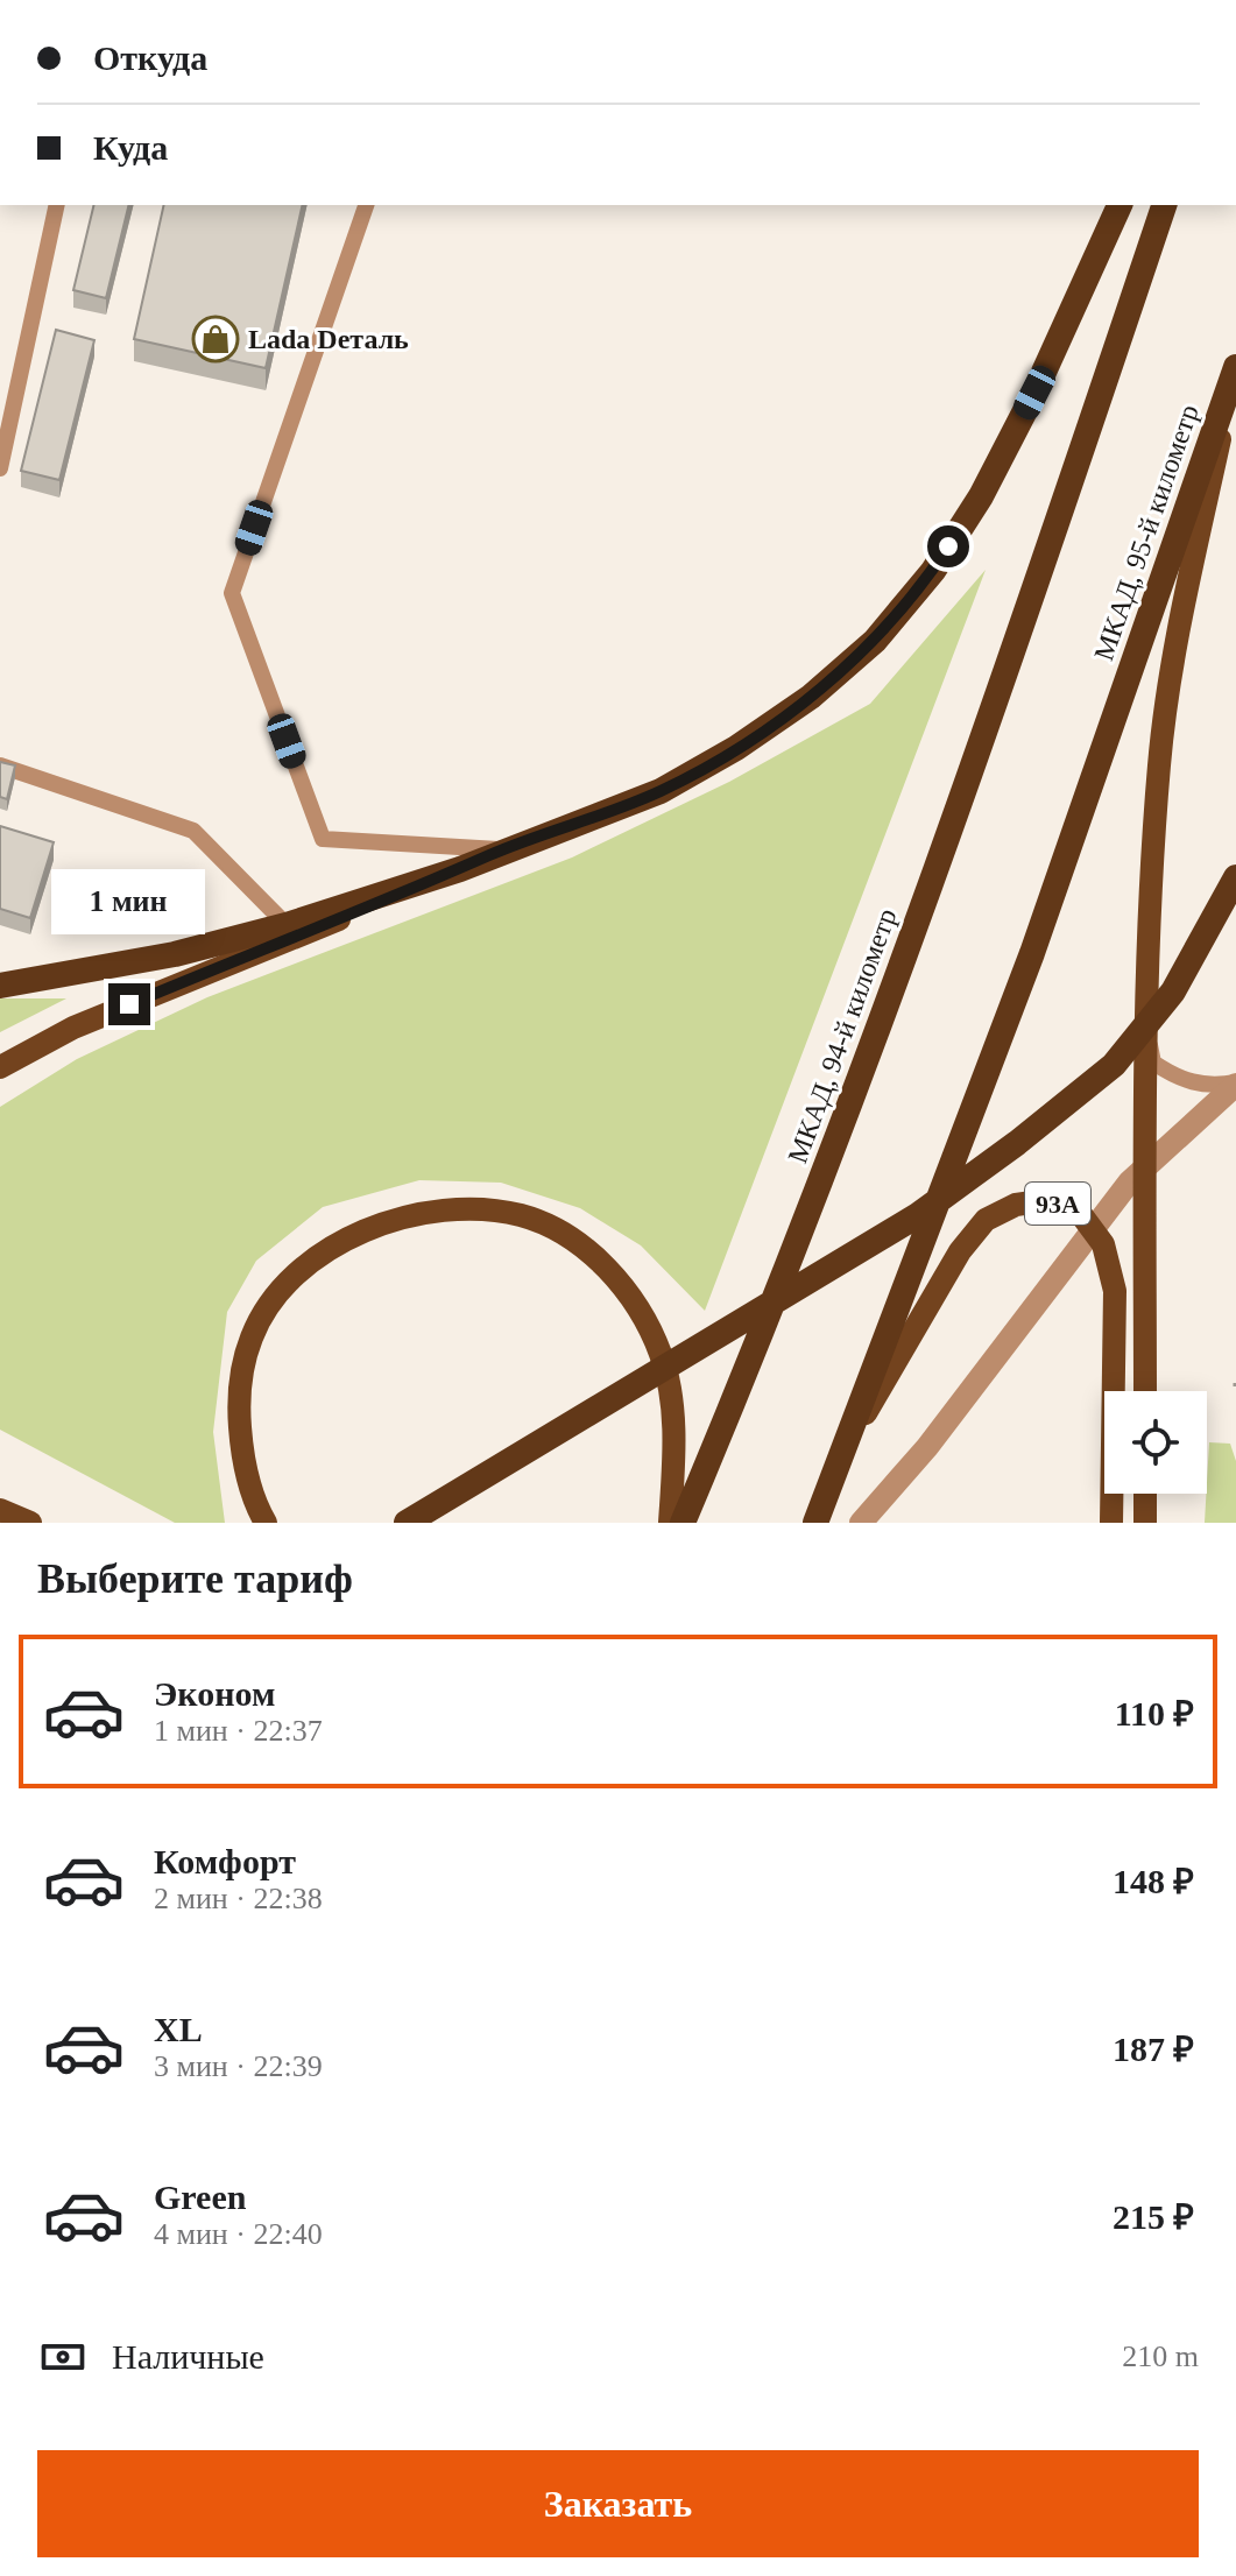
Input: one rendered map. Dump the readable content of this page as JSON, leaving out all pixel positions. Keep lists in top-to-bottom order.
{
  "streets": {
    "highway": ["МКАД, 95-й километр", "МКАД, 94-й километр"],
    "main road": ["93A"]
  },
  "crossings": [
    ["МКАД, 95-й километр", "93A"]
  ],
  "places": {
    "shop": ["Lada Dеталь"]
  },
  "page": {
    "banner": ["Откуда", "Куда"],
    "bubble": "1 мин",
    "heading": "Выберите тариф",
    "list": [
      {
        "name": "Эконом",
        "note": "1 мин · 22:37",
        "value": "110 ₽"
      },
      {
        "name": "Комфорт",
        "note": "2 мин · 22:38",
        "value": "148 ₽"
      },
      {
        "name": "XL",
        "note": "3 мин · 22:39",
        "value": "187 ₽"
      },
      {
        "name": "Green",
        "note": "4 мин · 22:40",
        "value": "215 ₽"
      }
    ],
    "pay": ["Наличные", "210 m"],
    "buttons": "Заказать"
  }
}
